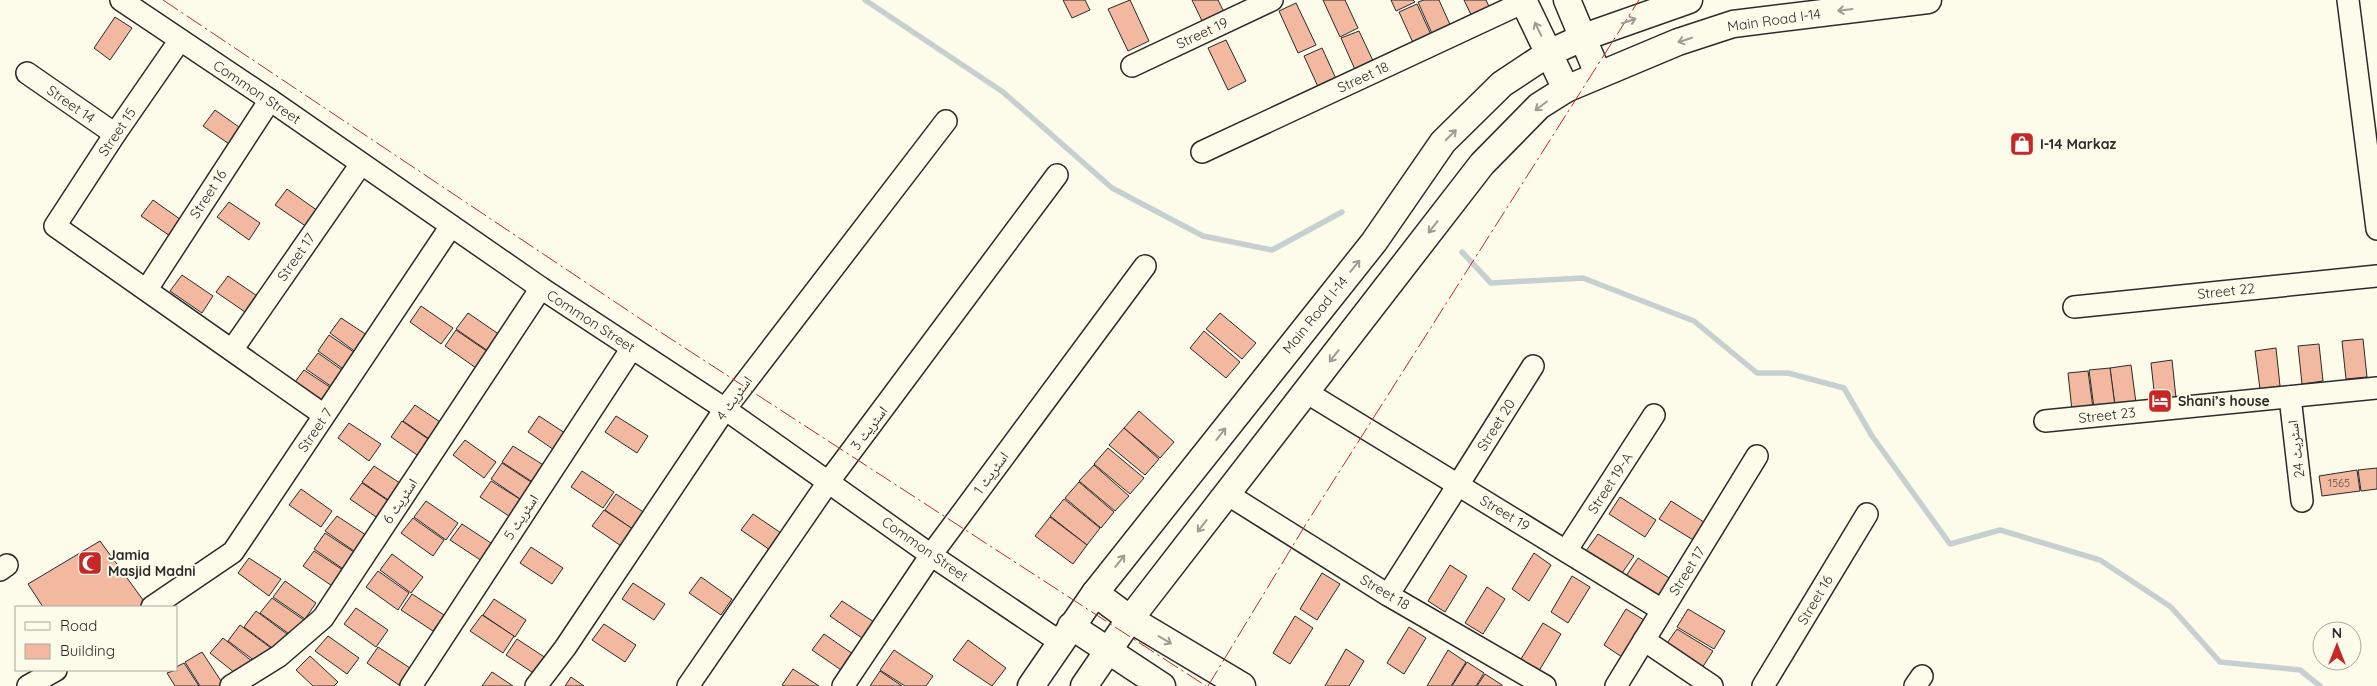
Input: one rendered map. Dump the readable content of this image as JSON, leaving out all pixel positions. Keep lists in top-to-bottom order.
{
  "streets": {
    "main road": ["Main Road I-14"],
    "street": [
      "Street 19",
      "Street 18",
      "Common Street",
      "Street 14",
      "Street 15",
      "Street 16",
      "Street 17",
      "Street 22",
      "اسٹریٹ 4",
      "Street 23",
      "Street 20",
      "اسٹریٹ 3",
      "Street 7",
      "اسٹریٹ 24",
      "اسٹریٹ 1",
      "Street 19-A",
      "اسٹریٹ 6",
      "اسٹریٹ 5"
    ]
  },
  "crossings": [
    ["Main Road I-14", "Street 19"],
    ["Main Road I-14", "Street 18"],
    ["Main Road I-14", "Common Street"],
    ["Street 19", "Street 17"],
    ["Street 19", "Street 20"],
    ["Street 19", "Street 19-A"],
    ["Common Street", "Street 15"],
    ["Common Street", "Street 16"],
    ["Common Street", "Street 17"],
    ["Common Street", "اسٹریٹ 4"],
    ["Common Street", "اسٹریٹ 3"],
    ["Common Street", "Street 7"],
    ["Common Street", "اسٹریٹ 1"],
    ["Common Street", "اسٹریٹ 6"],
    ["Common Street", "اسٹریٹ 5"],
    ["Street 14", "Street 15"],
    ["Street 15", "Street 16"],
    ["Street 23", "اسٹریٹ 24"]
  ],
  "places": {
    "shop": ["I-14 Markaz"],
    "hotel": ["Shani’s house"],
    "mosque": ["Jamia Masjid Madni"]
  },
  "house_numbers": ["1565"],
  "legend": ["Road", "Building"],
  "north": "top"
}
